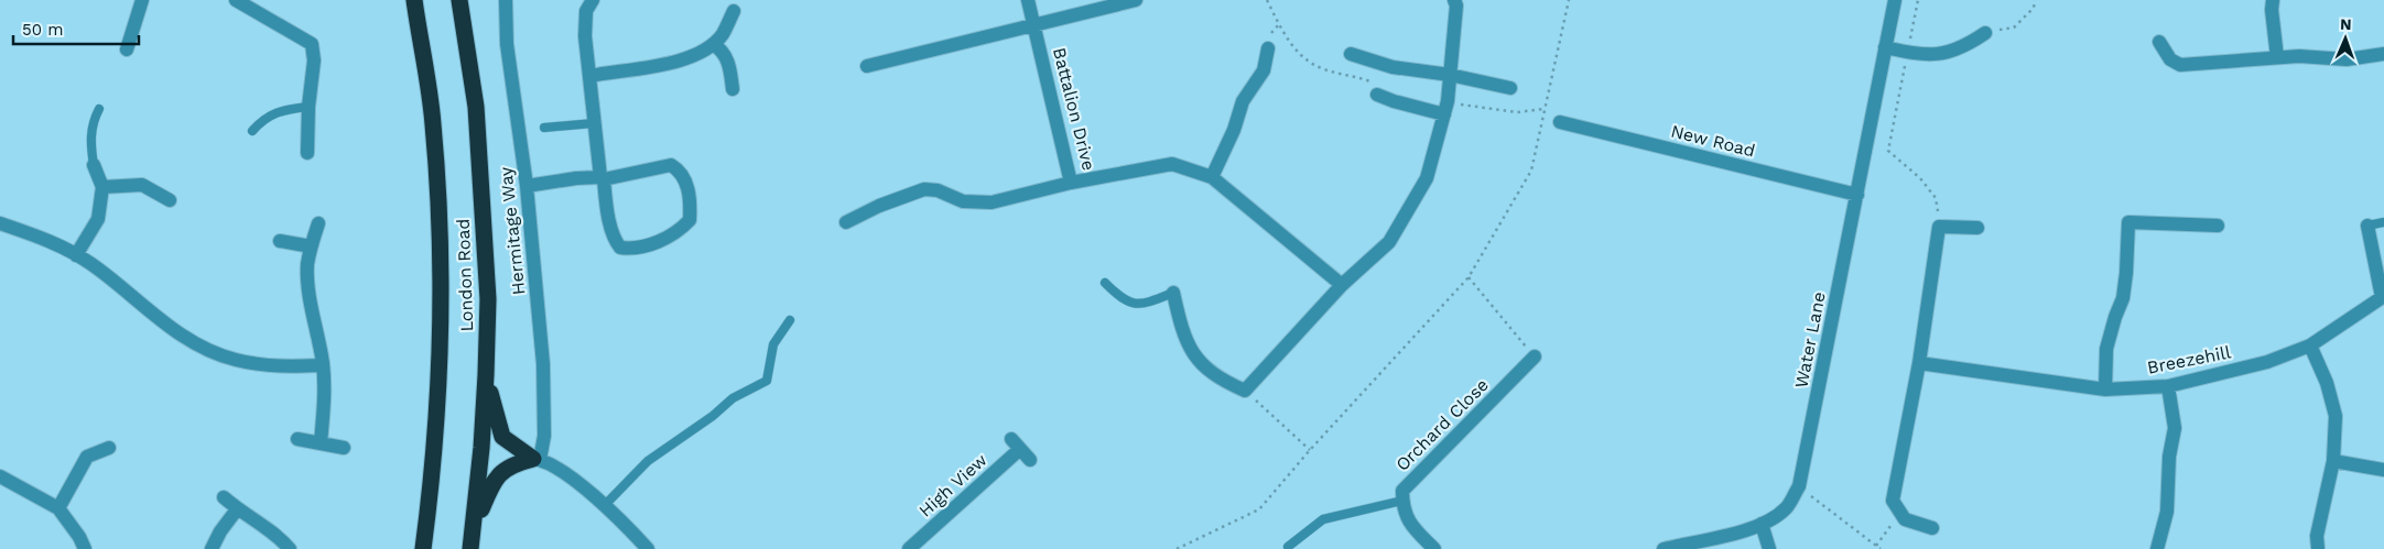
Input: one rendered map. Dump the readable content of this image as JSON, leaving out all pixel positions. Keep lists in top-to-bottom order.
{
  "streets": {
    "highway": ["London Road"],
    "street": [
      "Battalion Drive",
      "New Road",
      "Hermitage Way",
      "Water Lane",
      "Breezehill",
      "Orchard Close",
      "High View"
    ]
  },
  "crossings": [
    ["New Road", "Water Lane"]
  ],
  "scale_bar": "50 m",
  "north": "top"
}
